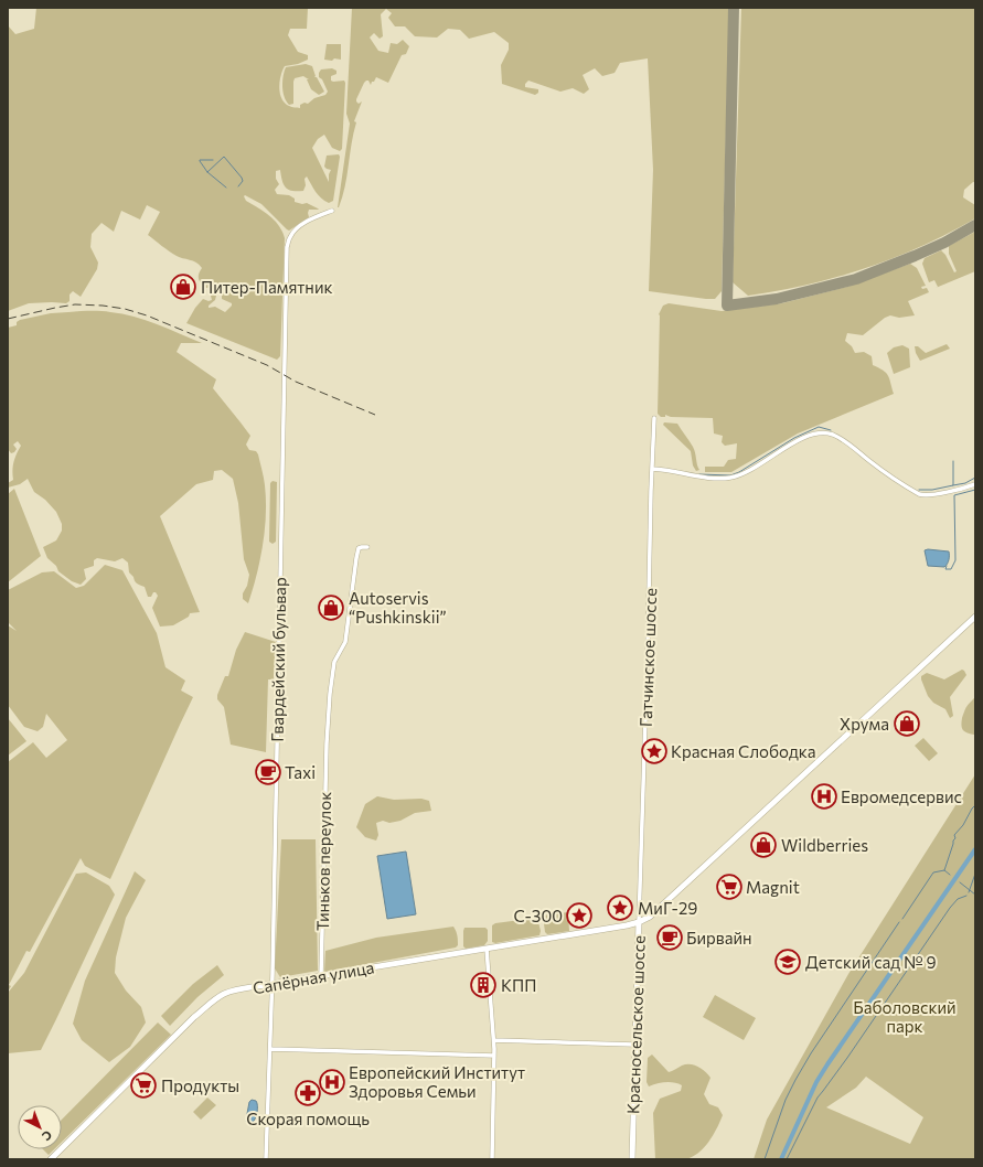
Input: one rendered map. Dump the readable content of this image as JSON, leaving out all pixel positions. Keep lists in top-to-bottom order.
{
  "streets": {
    "main road": ["Сапёрная улица", "Красносельское шоссе"],
    "street": ["Гатчинское шоссе", "Гвардейский бульвар", "Тиньков переулок"]
  },
  "crossings": [
    ["Гатчинское шоссе", "Сапёрная улица"],
    ["Гатчинское шоссе", "Красносельское шоссе"],
    ["Гвардейский бульвар", "Сапёрная улица"],
    ["Тиньков переулок", "Сапёрная улица"],
    ["Сапёрная улица", "Красносельское шоссе"]
  ],
  "parks": ["Баболовский парк"],
  "places": {
    "shop": [
      "Питер-Памятник",
      "Autoservis “Pushkinskii”",
      "Хрума",
      "Wildberries"
    ],
    "place": ["Красная Слободка", "МиГ-29", "С-300"],
    "cafe": ["Taxi", "Бирвайн"],
    "hospital": ["Евромедсервис", "Европейский Институт Здоровья Семьи"],
    "supermarket": ["Magnit", "Продукты"],
    "school or university": ["Детский сад № 9"],
    "building": ["КПП"],
    "pharmacy": ["Скорая помощь"]
  },
  "north": "bottom right"
}
